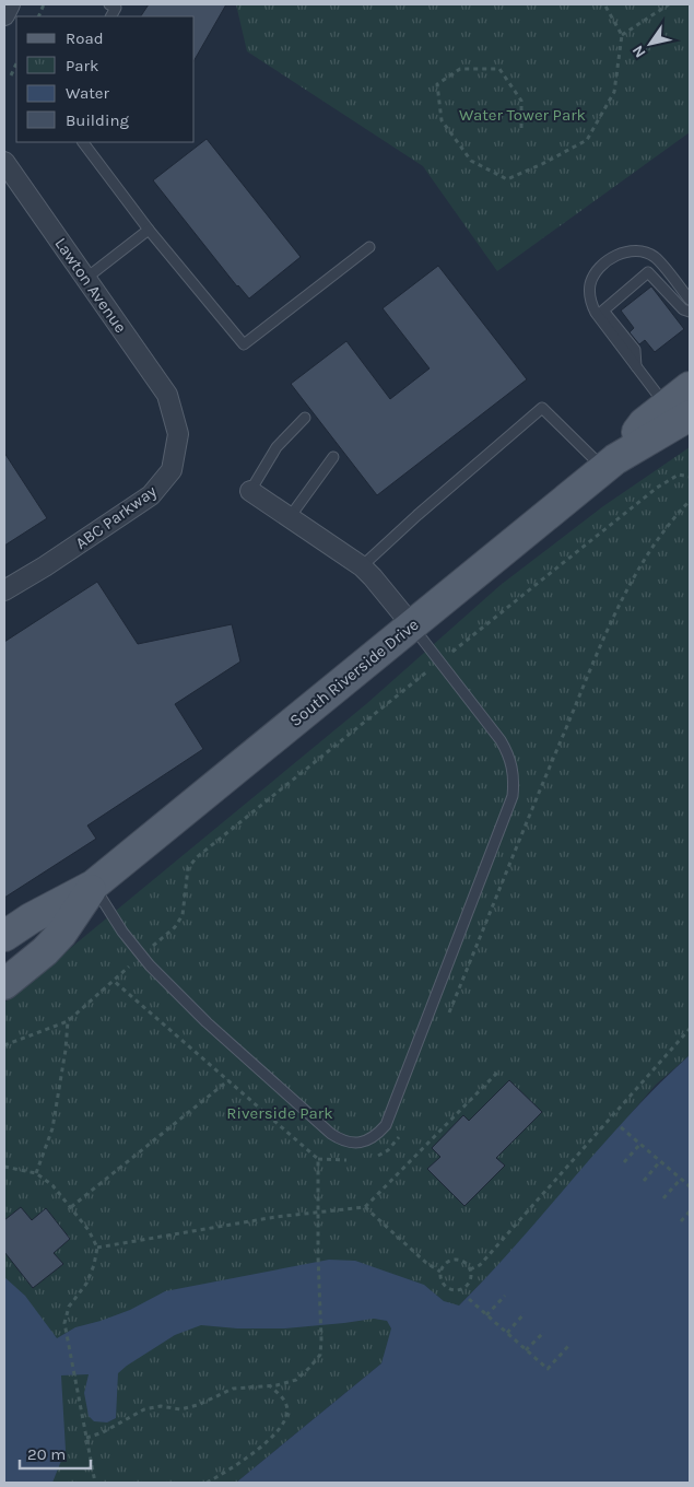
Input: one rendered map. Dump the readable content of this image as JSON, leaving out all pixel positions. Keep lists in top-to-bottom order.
{
  "streets": {
    "main road": ["South Riverside Drive"],
    "street": ["Lawton Avenue", "ABC Parkway"]
  },
  "crossings": [
    ["Lawton Avenue", "ABC Parkway"]
  ],
  "parks": ["Water Tower Park", "Riverside Park"],
  "legend": [
    "Road",
    "Park",
    "Water",
    "Building"
  ],
  "scale_bar": "20 m",
  "north": "bottom left"
}
